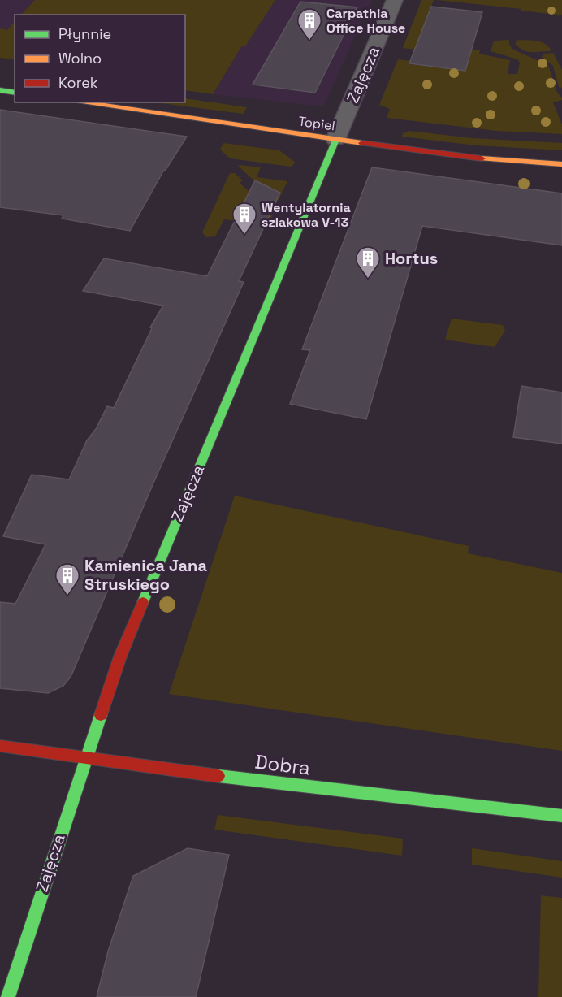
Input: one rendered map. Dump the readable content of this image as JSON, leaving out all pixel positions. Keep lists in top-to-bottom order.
{
  "streets": {
    "street": ["Zajęcza", "Topiel", "Dobra"]
  },
  "crossings": [
    ["Zajęcza", "Topiel"],
    ["Zajęcza", "Dobra"]
  ],
  "places": {
    "building": [
      "Carpathia Office House",
      "Wentylatornia szlakowa V-13",
      "Hortus",
      "Kamienica Jana Struskiego"
    ]
  },
  "legend": ["Płynnie", "Wolno", "Korek"]
}
